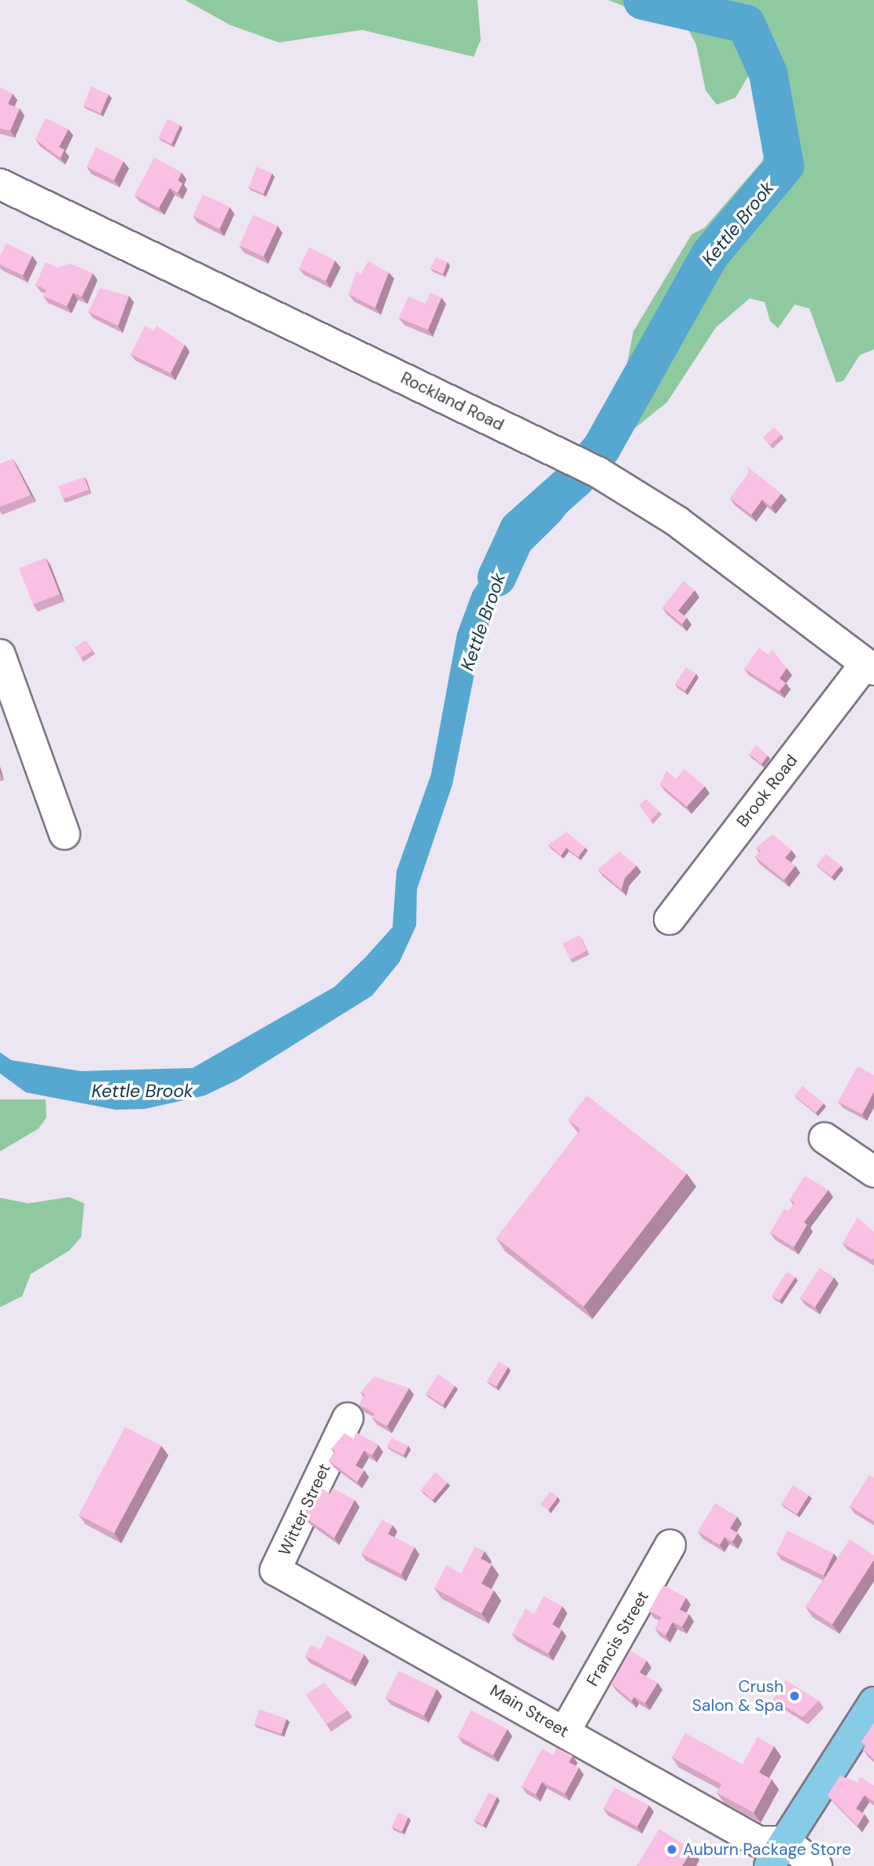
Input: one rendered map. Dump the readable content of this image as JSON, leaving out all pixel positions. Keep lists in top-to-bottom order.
{
  "streets": {
    "street": [
      "Rockland Road",
      "Brook Road",
      "Witter Street",
      "Francis Street",
      "Main Street"
    ]
  },
  "crossings": [
    ["Rockland Road", "Brook Road"],
    ["Witter Street", "Main Street"],
    ["Francis Street", "Main Street"]
  ],
  "water": ["Kettle Brook"],
  "places": ["Crush Salon & Spa", "Auburn Package Store"]
}
